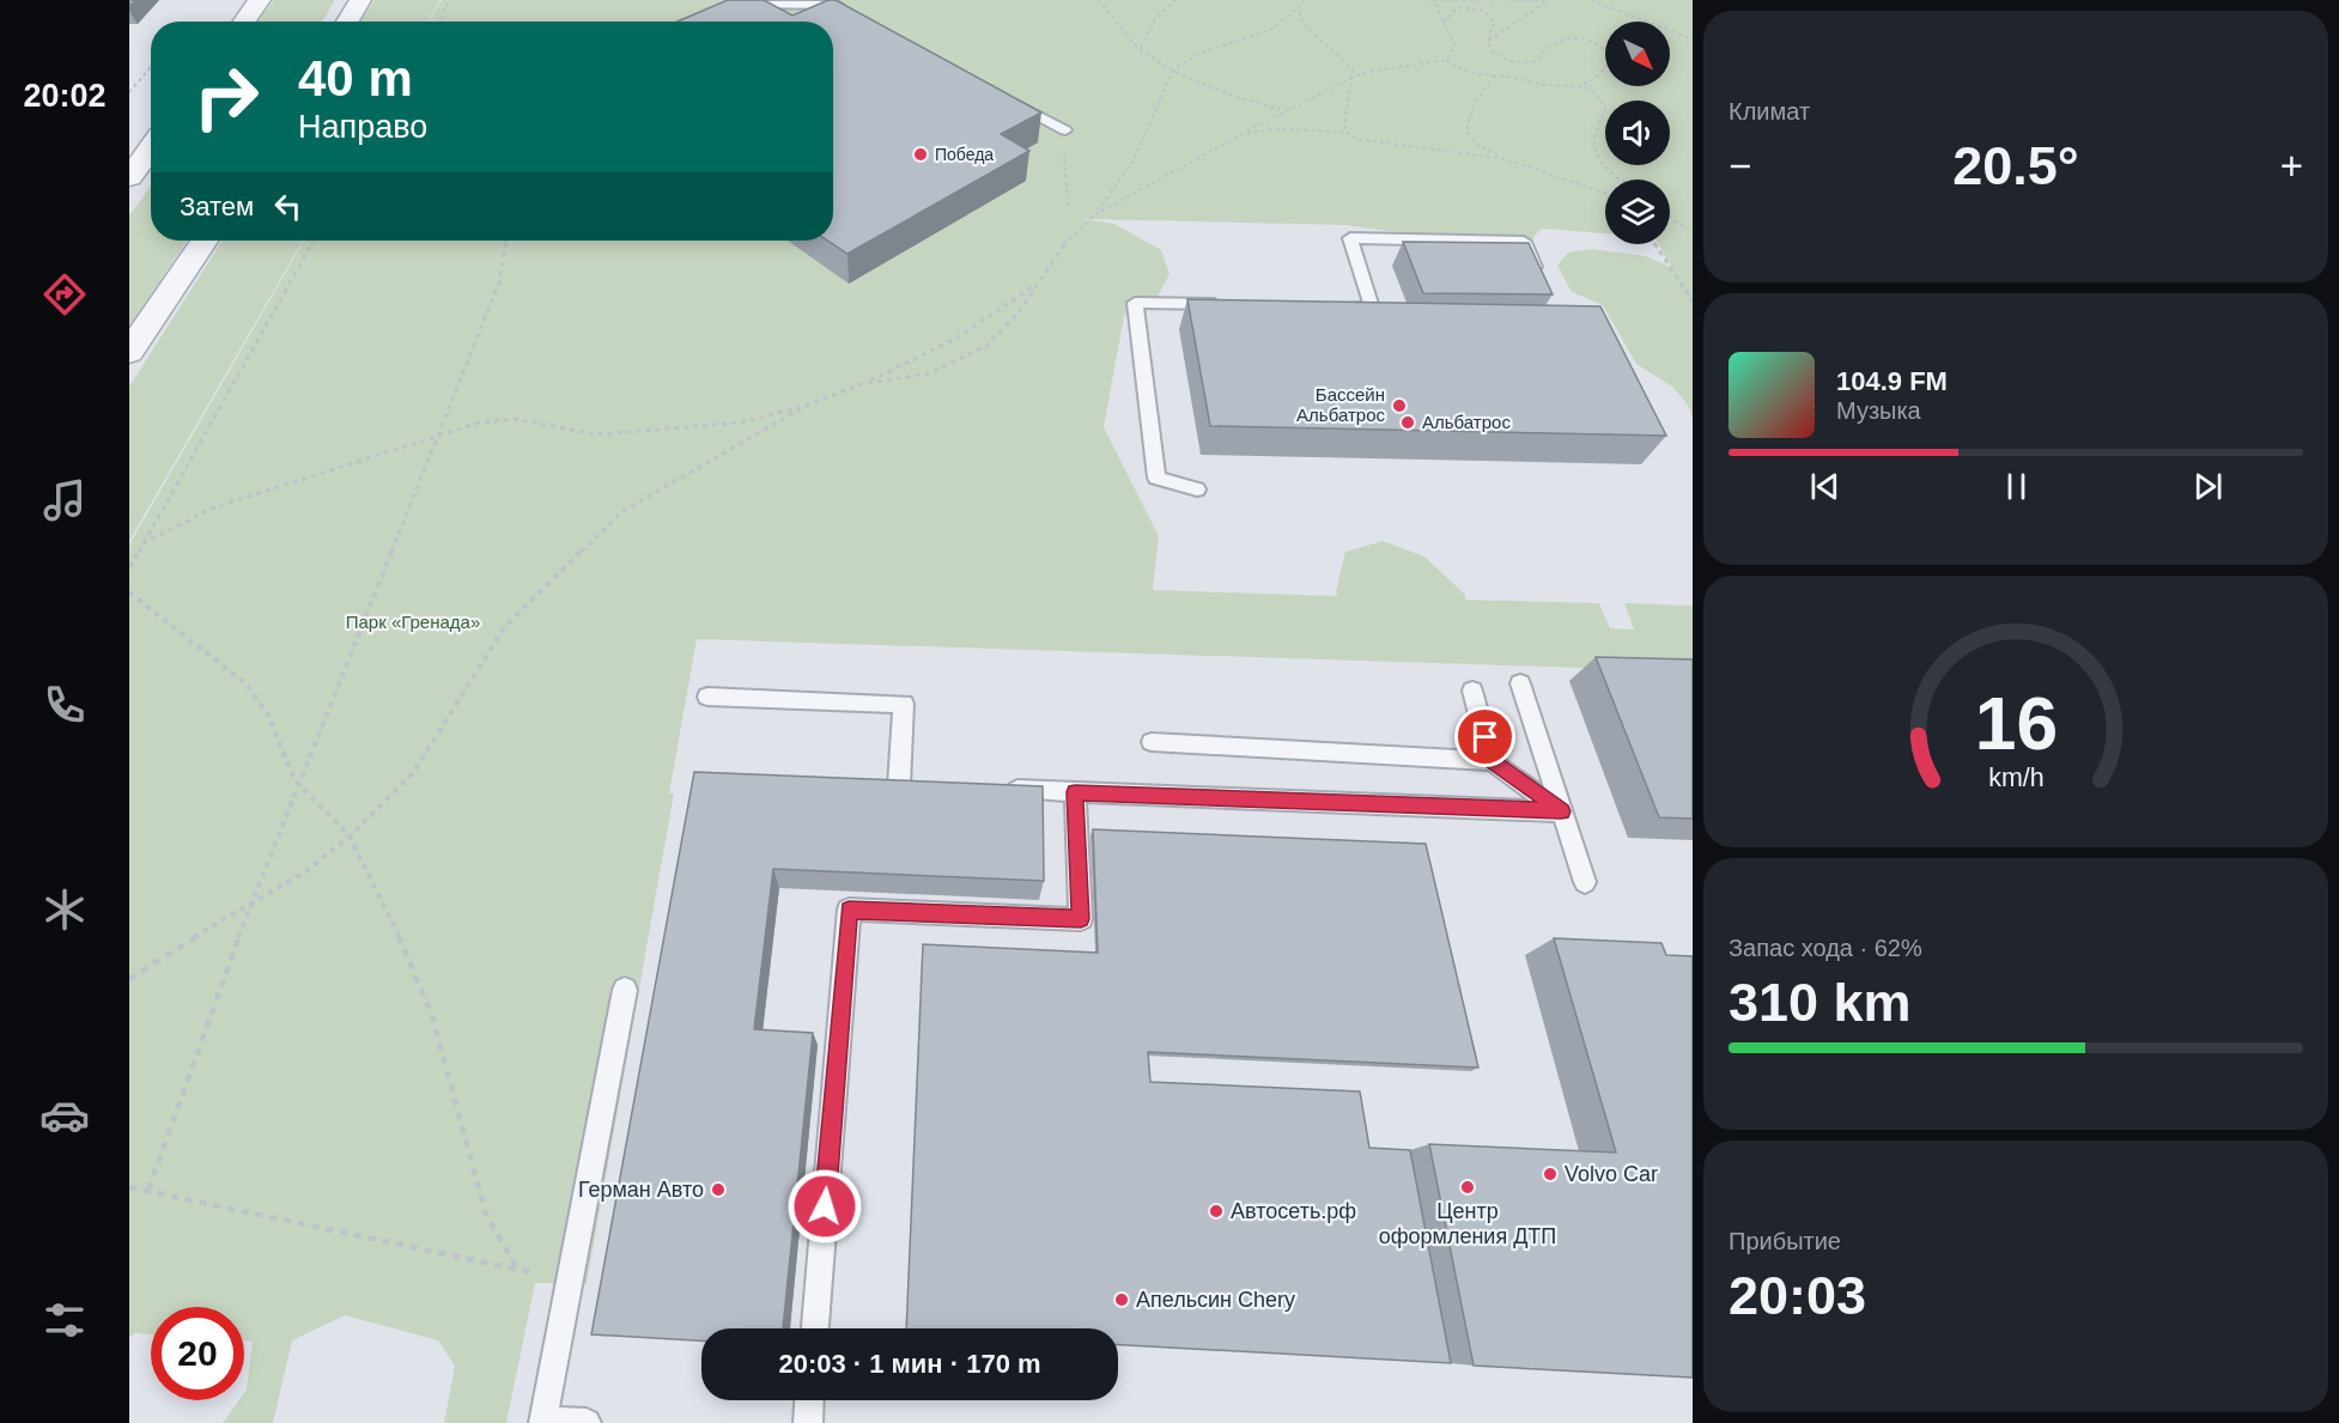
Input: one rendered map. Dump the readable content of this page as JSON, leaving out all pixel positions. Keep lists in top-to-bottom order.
{
  "parks": ["Парк «Гренада»"],
  "places": [
    "Победа",
    "Бассейн Альбатрос",
    "Альбатрос",
    "Volvo Car",
    "Центр оформления ДТП",
    "Герман Авто",
    "Автосеть.рф",
    "Апельсин Chery"
  ],
  "north": "bottom right",
  "page": {
    "tabs": "20:02",
    "tile": [
      "Климат",
      ["Запас хода · 62%", "310 km"],
      ["Прибытие", "20:03"]
    ],
    "turn": ["40 m", "Направо"],
    "heat": ["−", "20.5°", "+"],
    "then": "Затем",
    "song": ["104.9 FM", "Музыка"],
    "limit": "20",
    "trip": "20:03 · 1 мин · 170 m",
    "gauge": ["16", "km/h"]
  }
}
